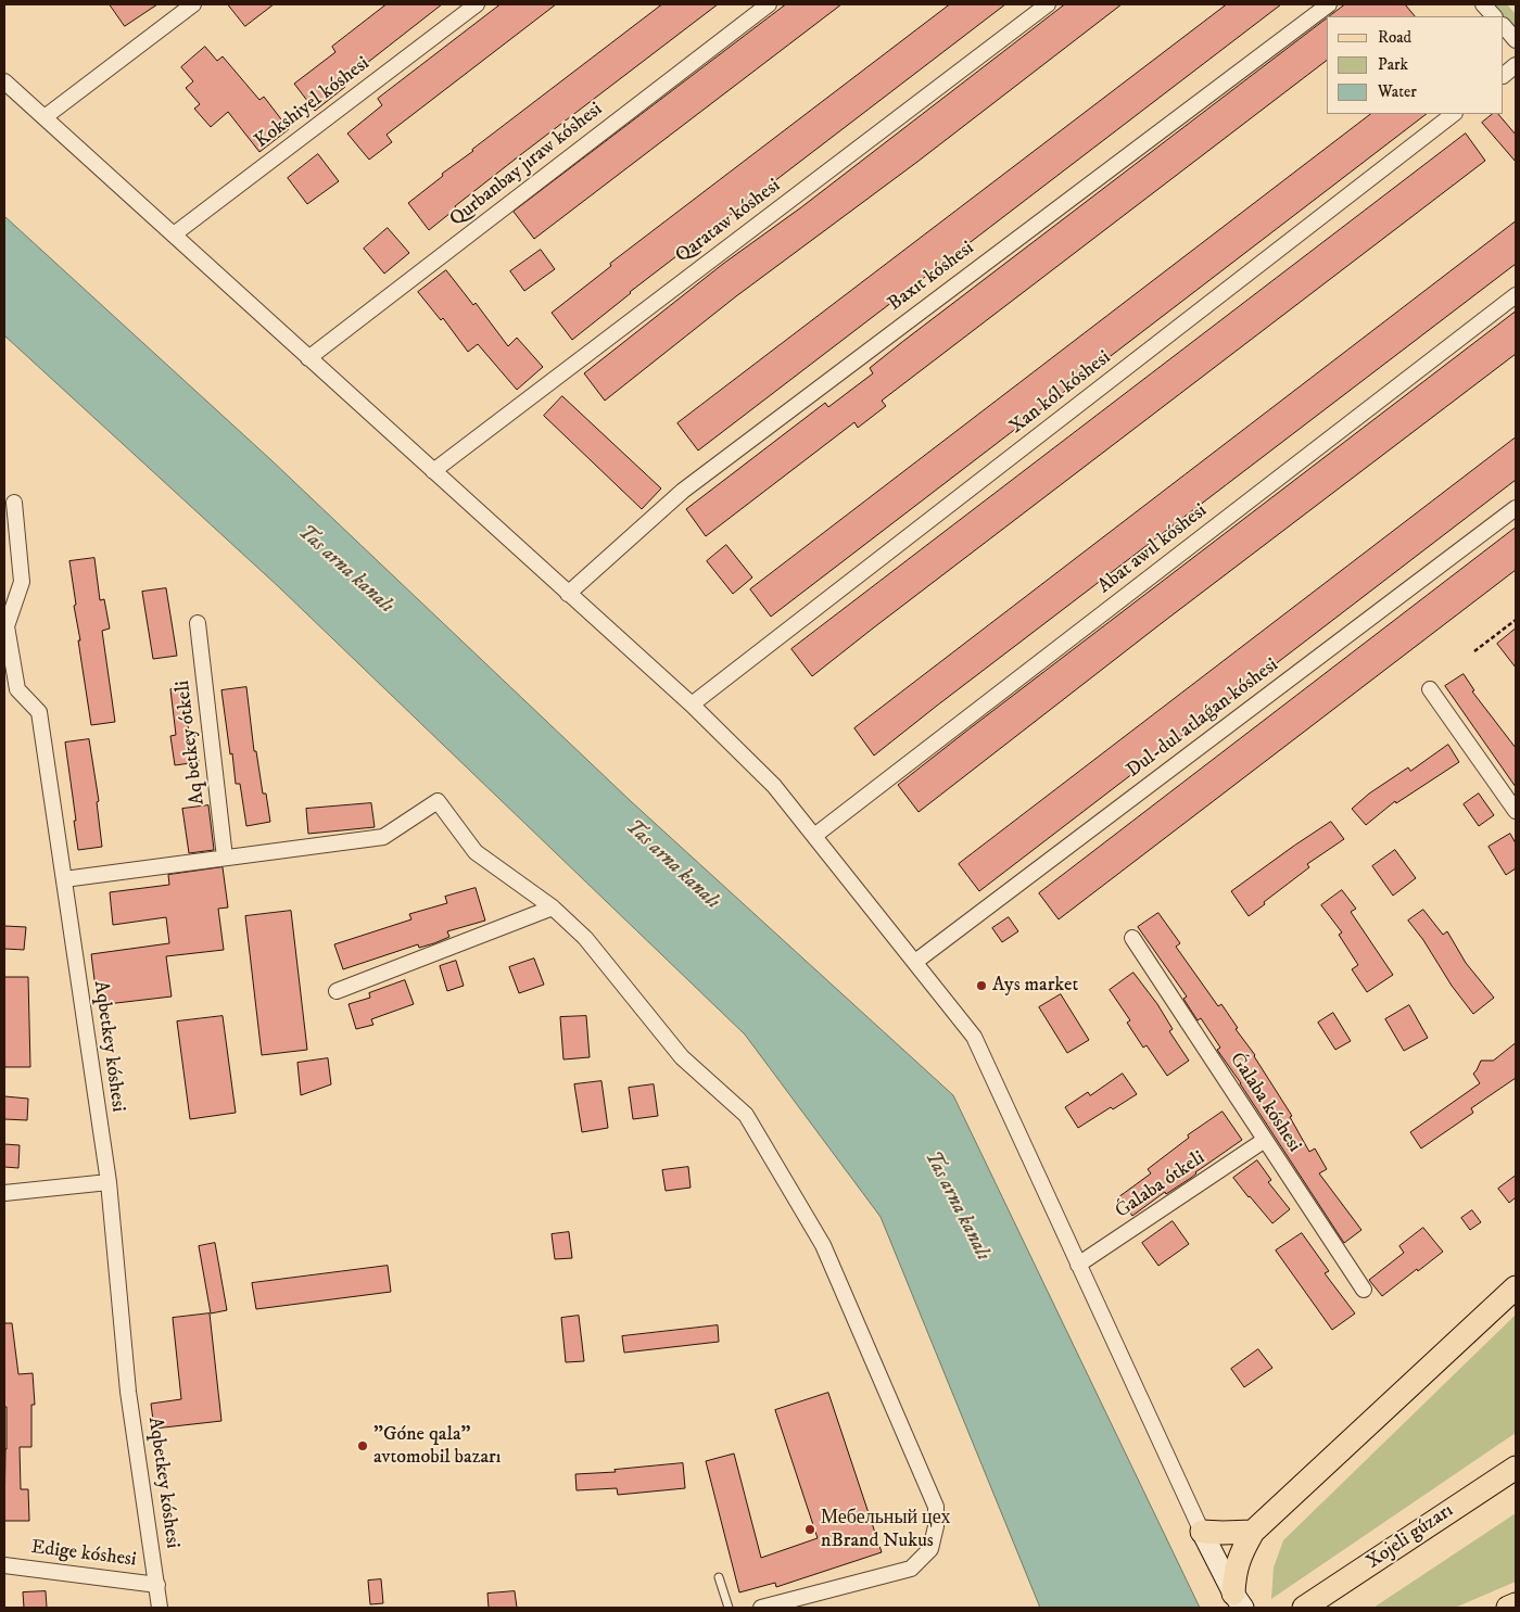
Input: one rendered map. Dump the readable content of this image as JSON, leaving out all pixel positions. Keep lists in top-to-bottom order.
{
  "streets": {
    "main road": ["Xojeli gúzarı"],
    "street": [
      "Kokshiyel kóshesi",
      "Qurbanbay jıraw kóshesi",
      "Qarataw kóshesi",
      "Baxıt kóshesi",
      "Xan kól kóshesi",
      "Abat awıl kóshesi",
      "Dul-dul atlaǵan kóshesi",
      "Aq betkey ótkeli",
      "Aqbetkey kóshesi",
      "Ǵalaba kóshesi",
      "Ǵalaba ótkeli",
      "Edige kóshesi"
    ]
  },
  "crossings": [
    ["Aqbetkey kóshesi", "Edige kóshesi"],
    ["Ǵalaba kóshesi", "Ǵalaba ótkeli"]
  ],
  "water": ["Tas arna kanalı"],
  "places": ["Ays market", "\"Góne qala\" avtomobil bazarı", "Мебельный цех nBrand Nukus"],
  "legend": ["Road", "Park", "Water"]
}
